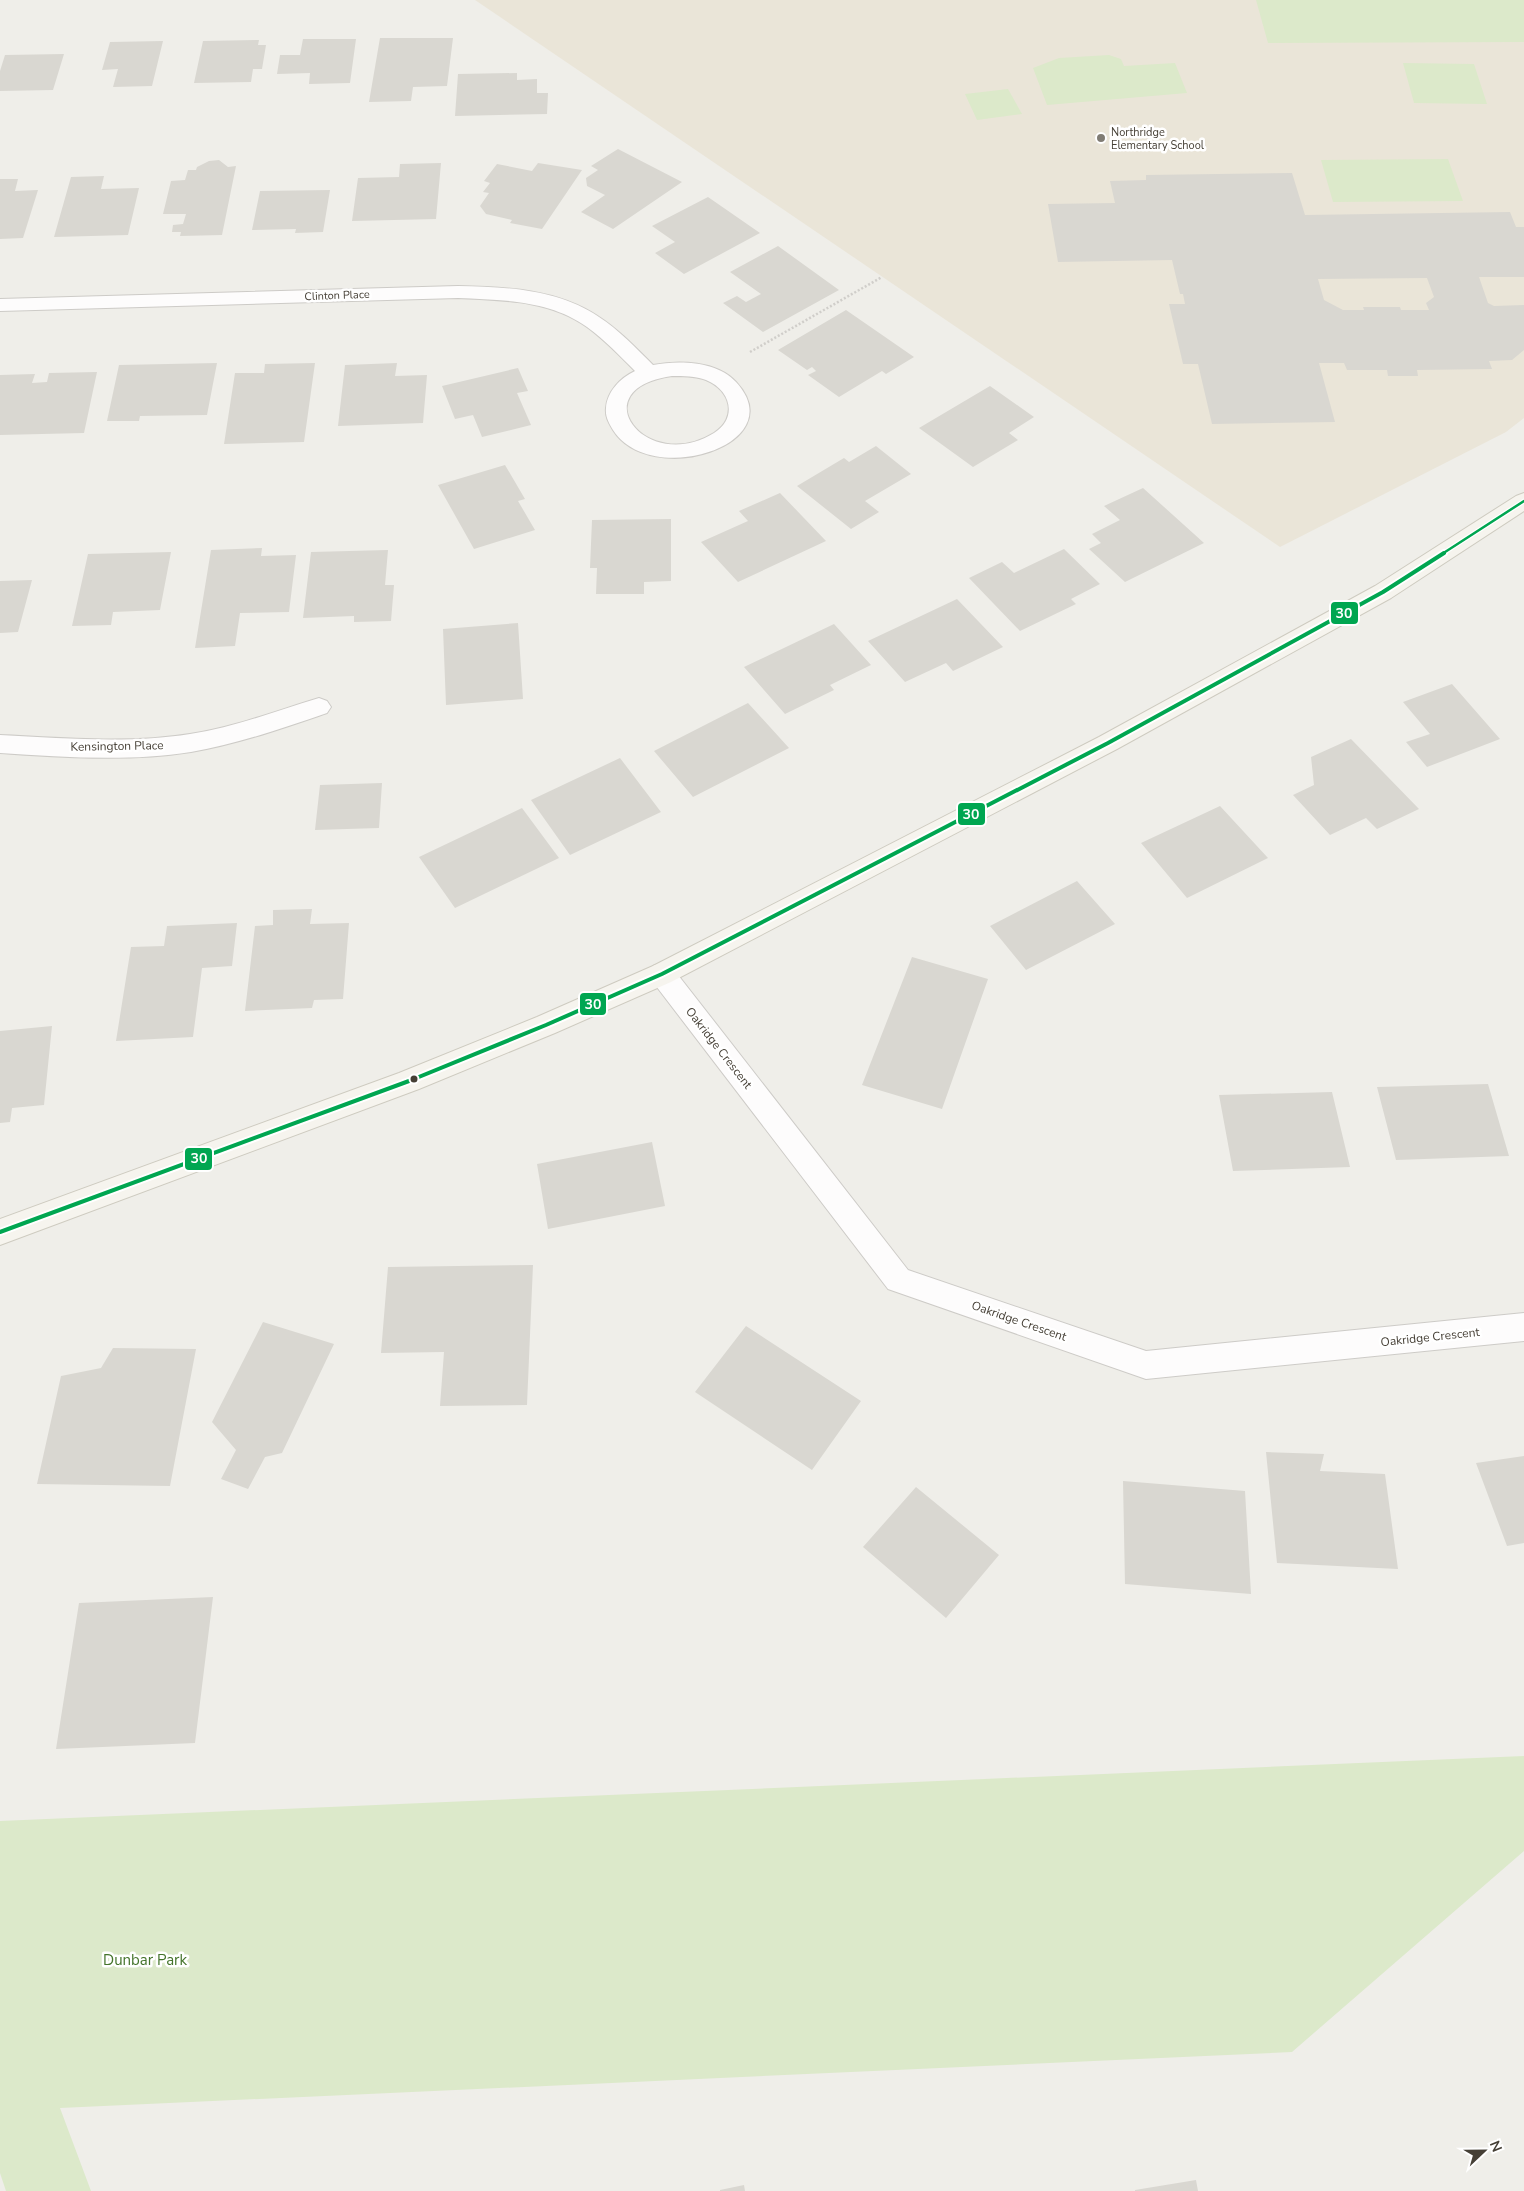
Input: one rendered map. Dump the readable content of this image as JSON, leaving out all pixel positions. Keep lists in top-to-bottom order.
{
  "streets": {
    "street": ["Clinton Place", "Kensington Place", "Oakridge Crescent"]
  },
  "parks": ["Dunbar Park"],
  "places": ["Northridge Elementary School"],
  "lines": ["transit line 30"],
  "north": "right"
}
